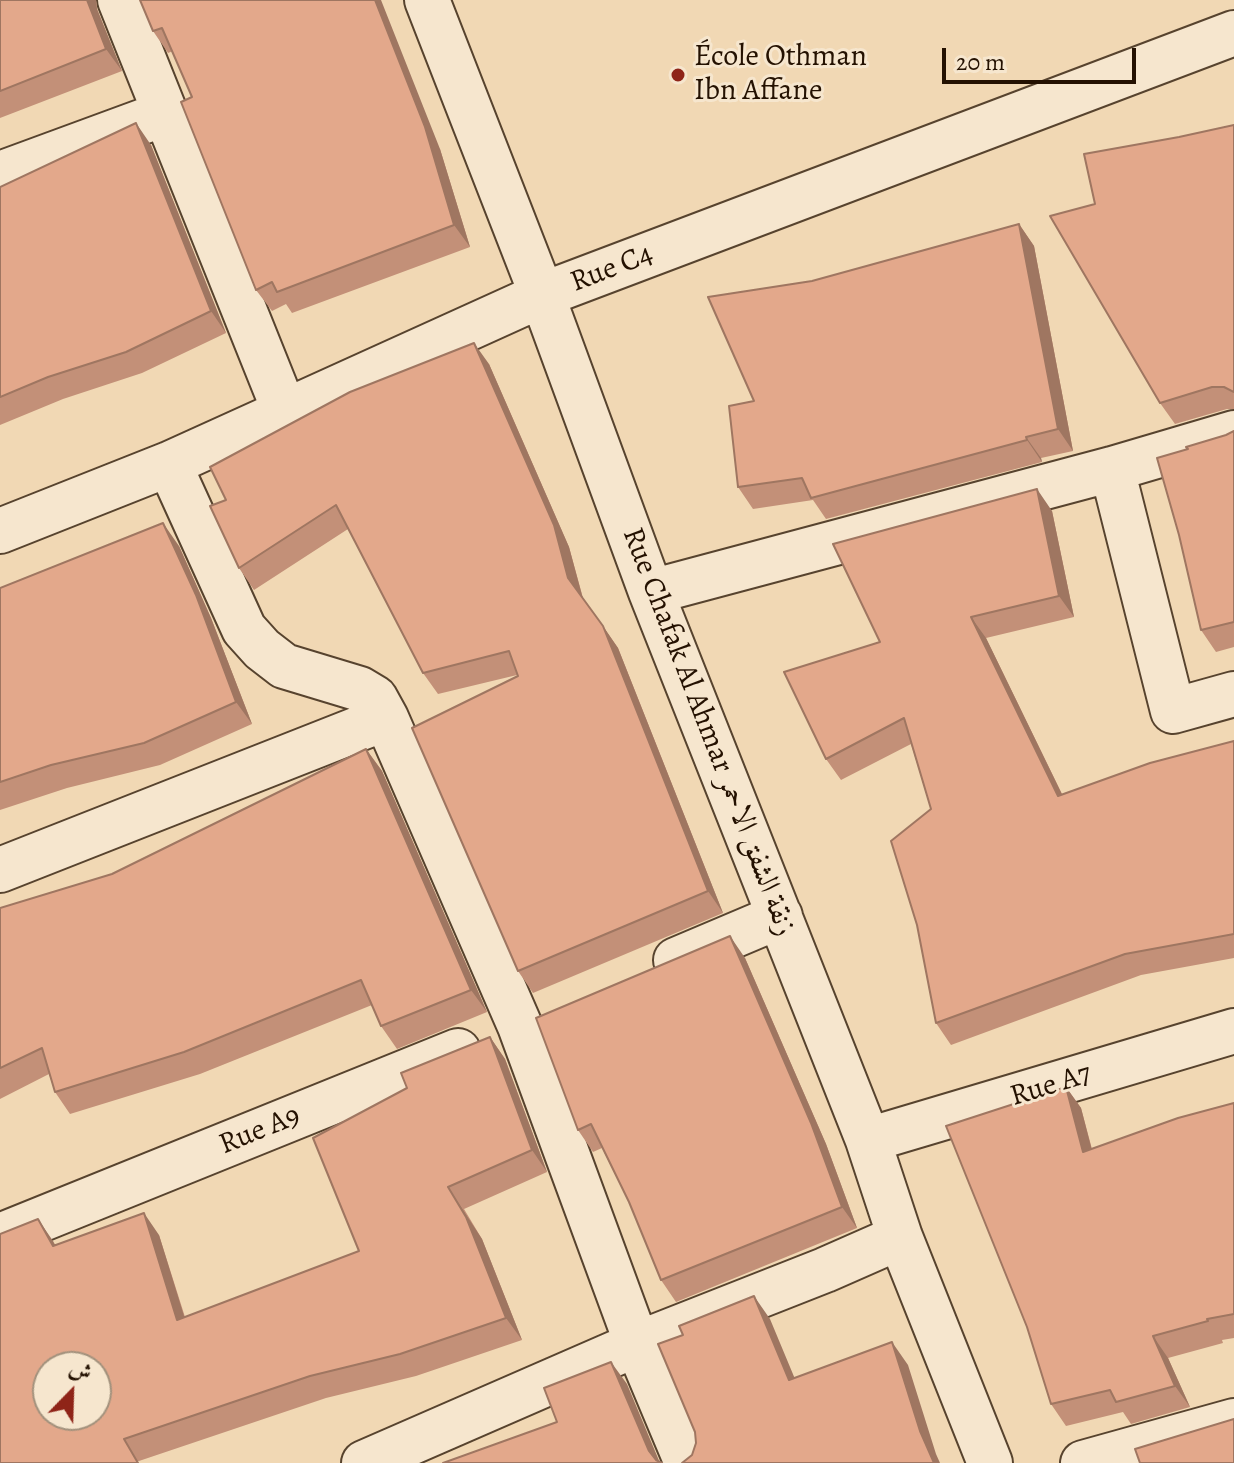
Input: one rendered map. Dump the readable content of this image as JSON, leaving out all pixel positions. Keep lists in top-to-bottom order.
{
  "streets": {
    "street": [
      "Rue C4",
      "Rue Chafak Al Ahmar زنقة الشفق الاحمر",
      "Rue A7",
      "Rue A9"
    ]
  },
  "crossings": [
    ["Rue C4", "Rue Chafak Al Ahmar زنقة الشفق الاحمر"],
    ["Rue Chafak Al Ahmar زنقة الشفق الاحمر", "Rue A7"]
  ],
  "places": ["École Othman Ibn Affane"],
  "scale_bar": "20 m",
  "north": "top right"
}
